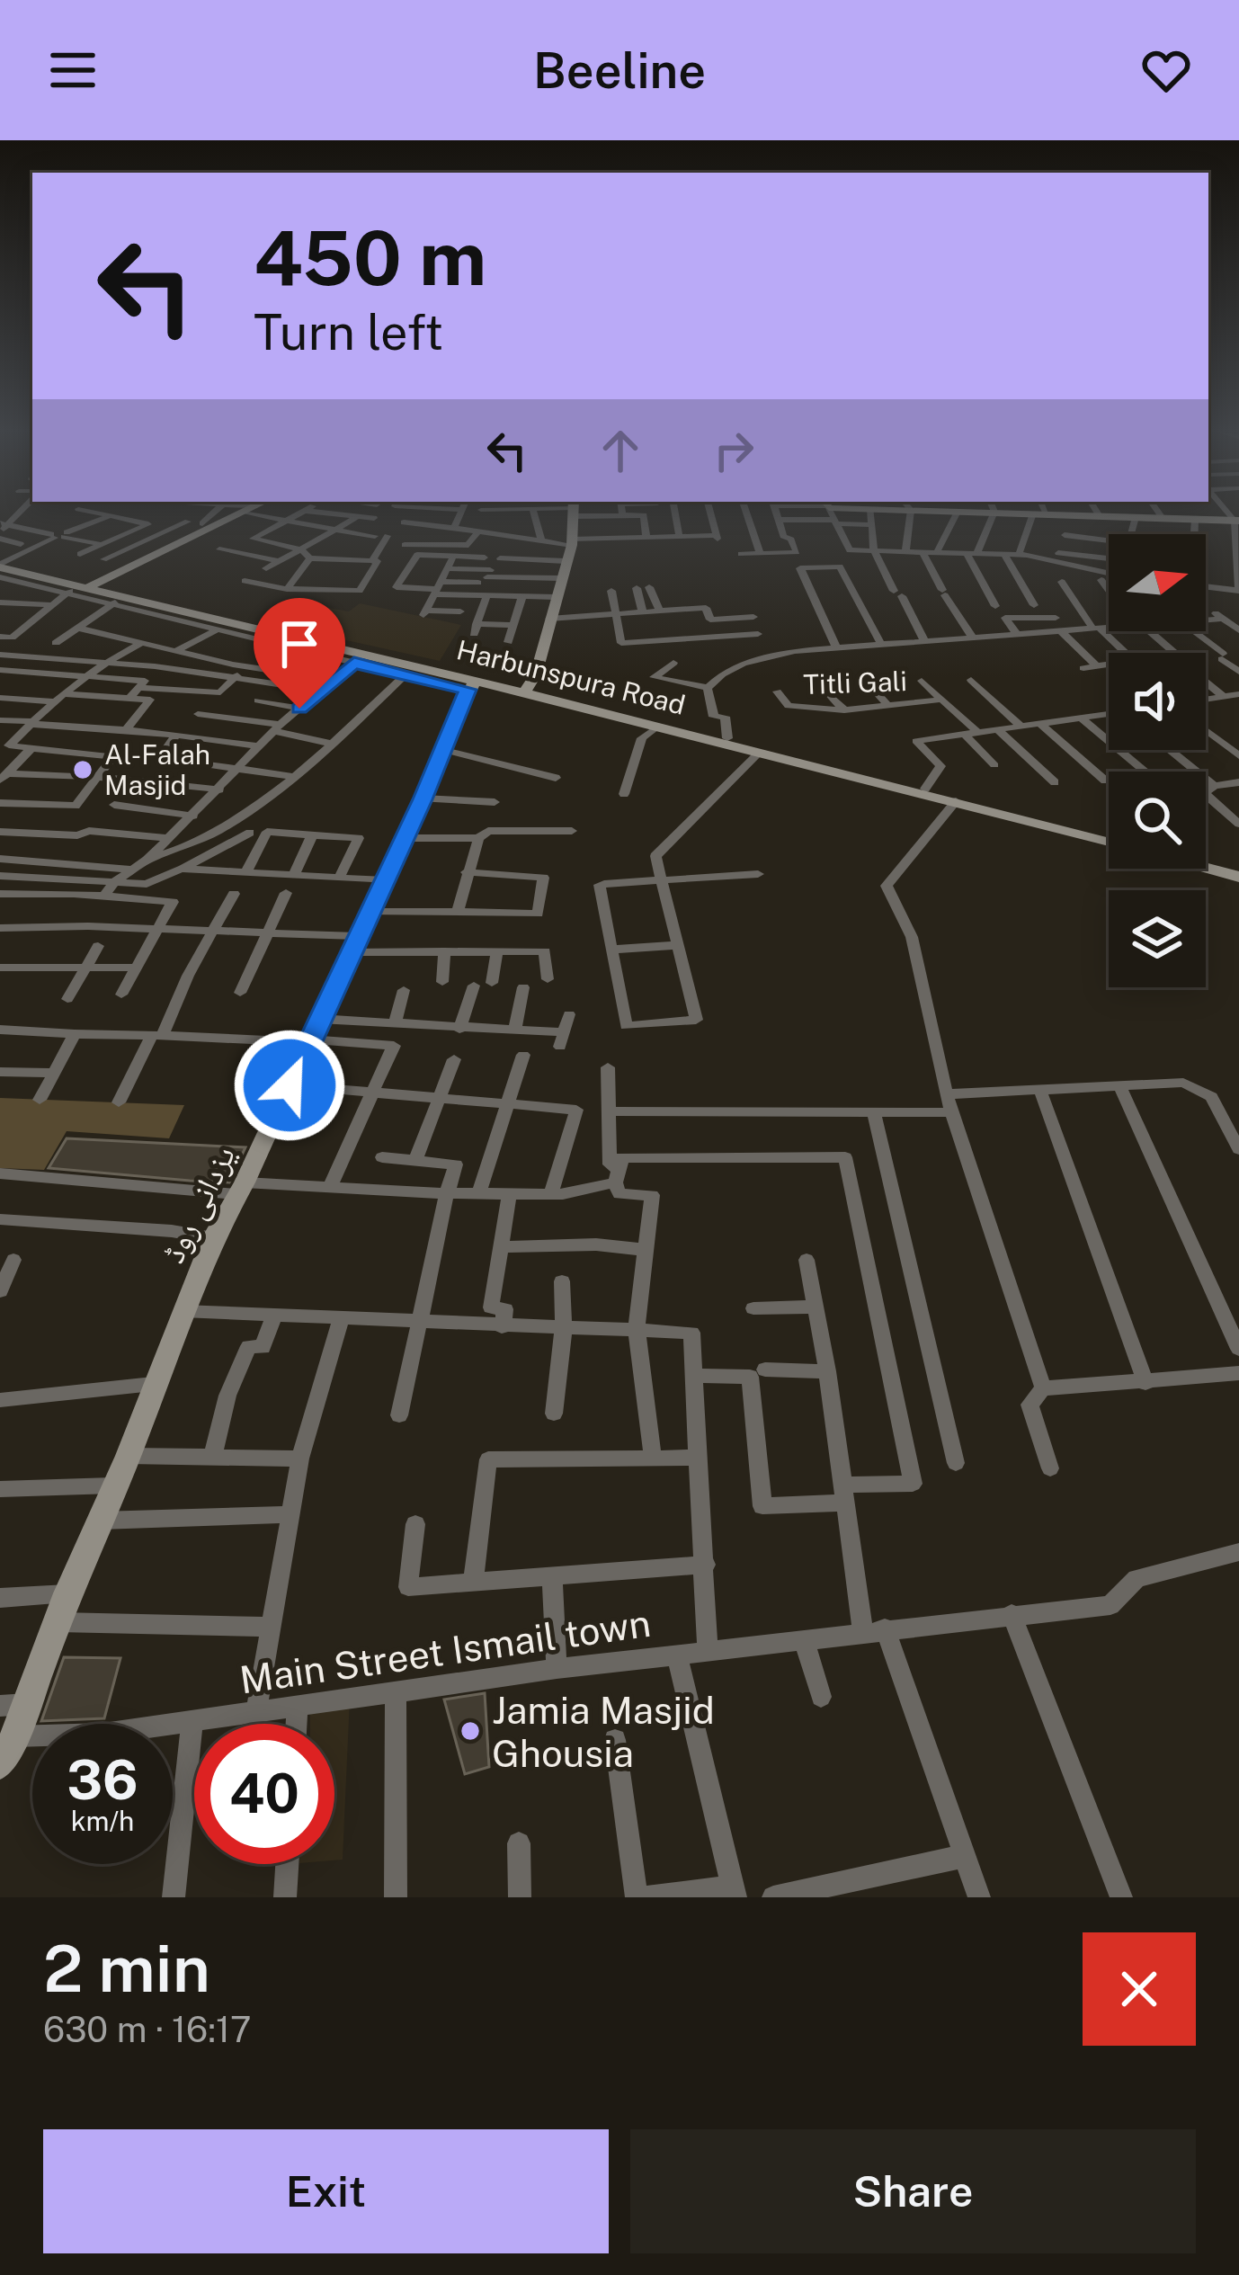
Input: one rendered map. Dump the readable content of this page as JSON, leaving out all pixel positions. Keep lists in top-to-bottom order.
{
  "streets": {
    "main road": ["Harbunspura Road", "یزدانی روڈ"],
    "street": ["Titli Gali", "Main Street Ismail town"]
  },
  "crossings": [
    ["Harbunspura Road", "یزدانی روڈ"],
    ["یزدانی روڈ", "Main Street Ismail town"]
  ],
  "places": ["Al-Falah Masjid", "Jamia Masjid Ghousia"],
  "north": "right",
  "page": {
    "header": "Beeline",
    "turn": ["450 m", "Turn left"],
    "speed": "36 km/h",
    "limit": "40",
    "heading": ["2 min", "630 m · 16:17"],
    "buttons": ["Exit", "Share"]
  }
}
